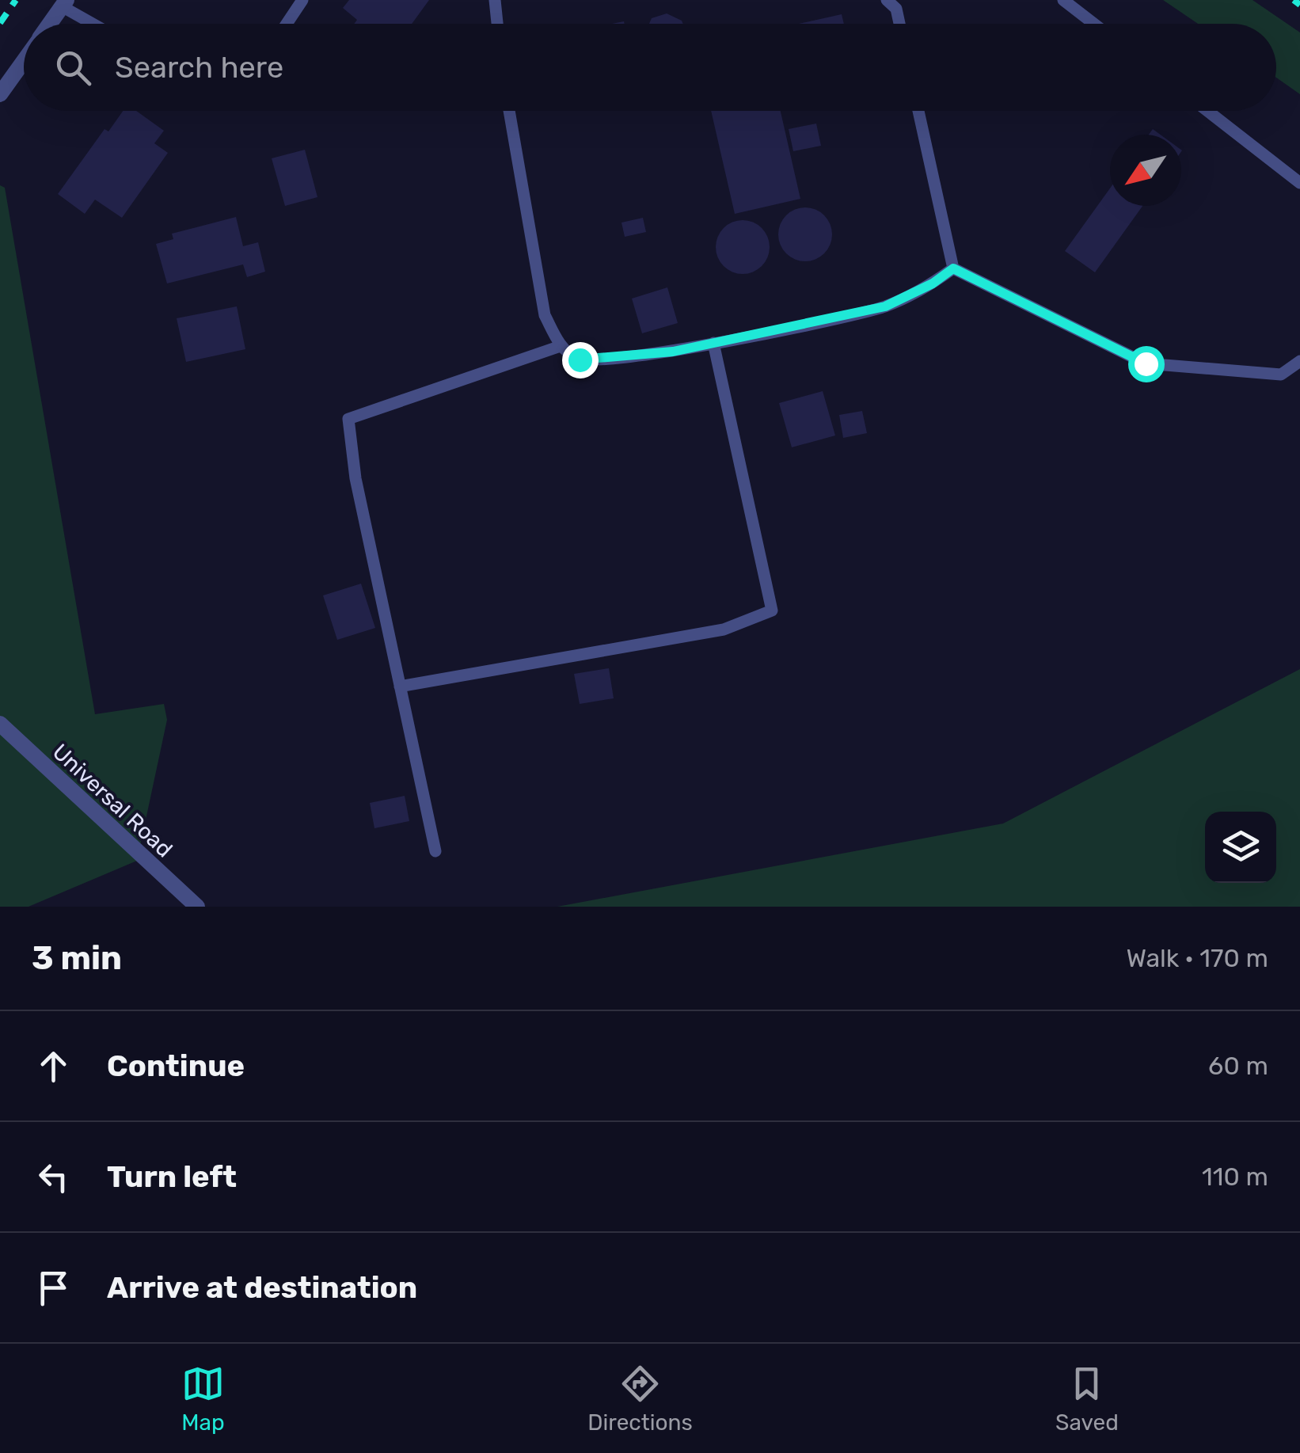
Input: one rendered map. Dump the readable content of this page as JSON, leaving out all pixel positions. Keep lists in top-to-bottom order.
{
  "streets": {
    "street": ["Universal Road"]
  },
  "north": "bottom left",
  "page": {
    "search": "Search here",
    "heading": ["3 min", "Walk · 170 m"],
    "list": [
      ["Continue", "60 m"],
      ["Turn left", "110 m"],
      "Arrive at destination"
    ],
    "nav": ["Map", "Directions", "Saved"]
  }
}
